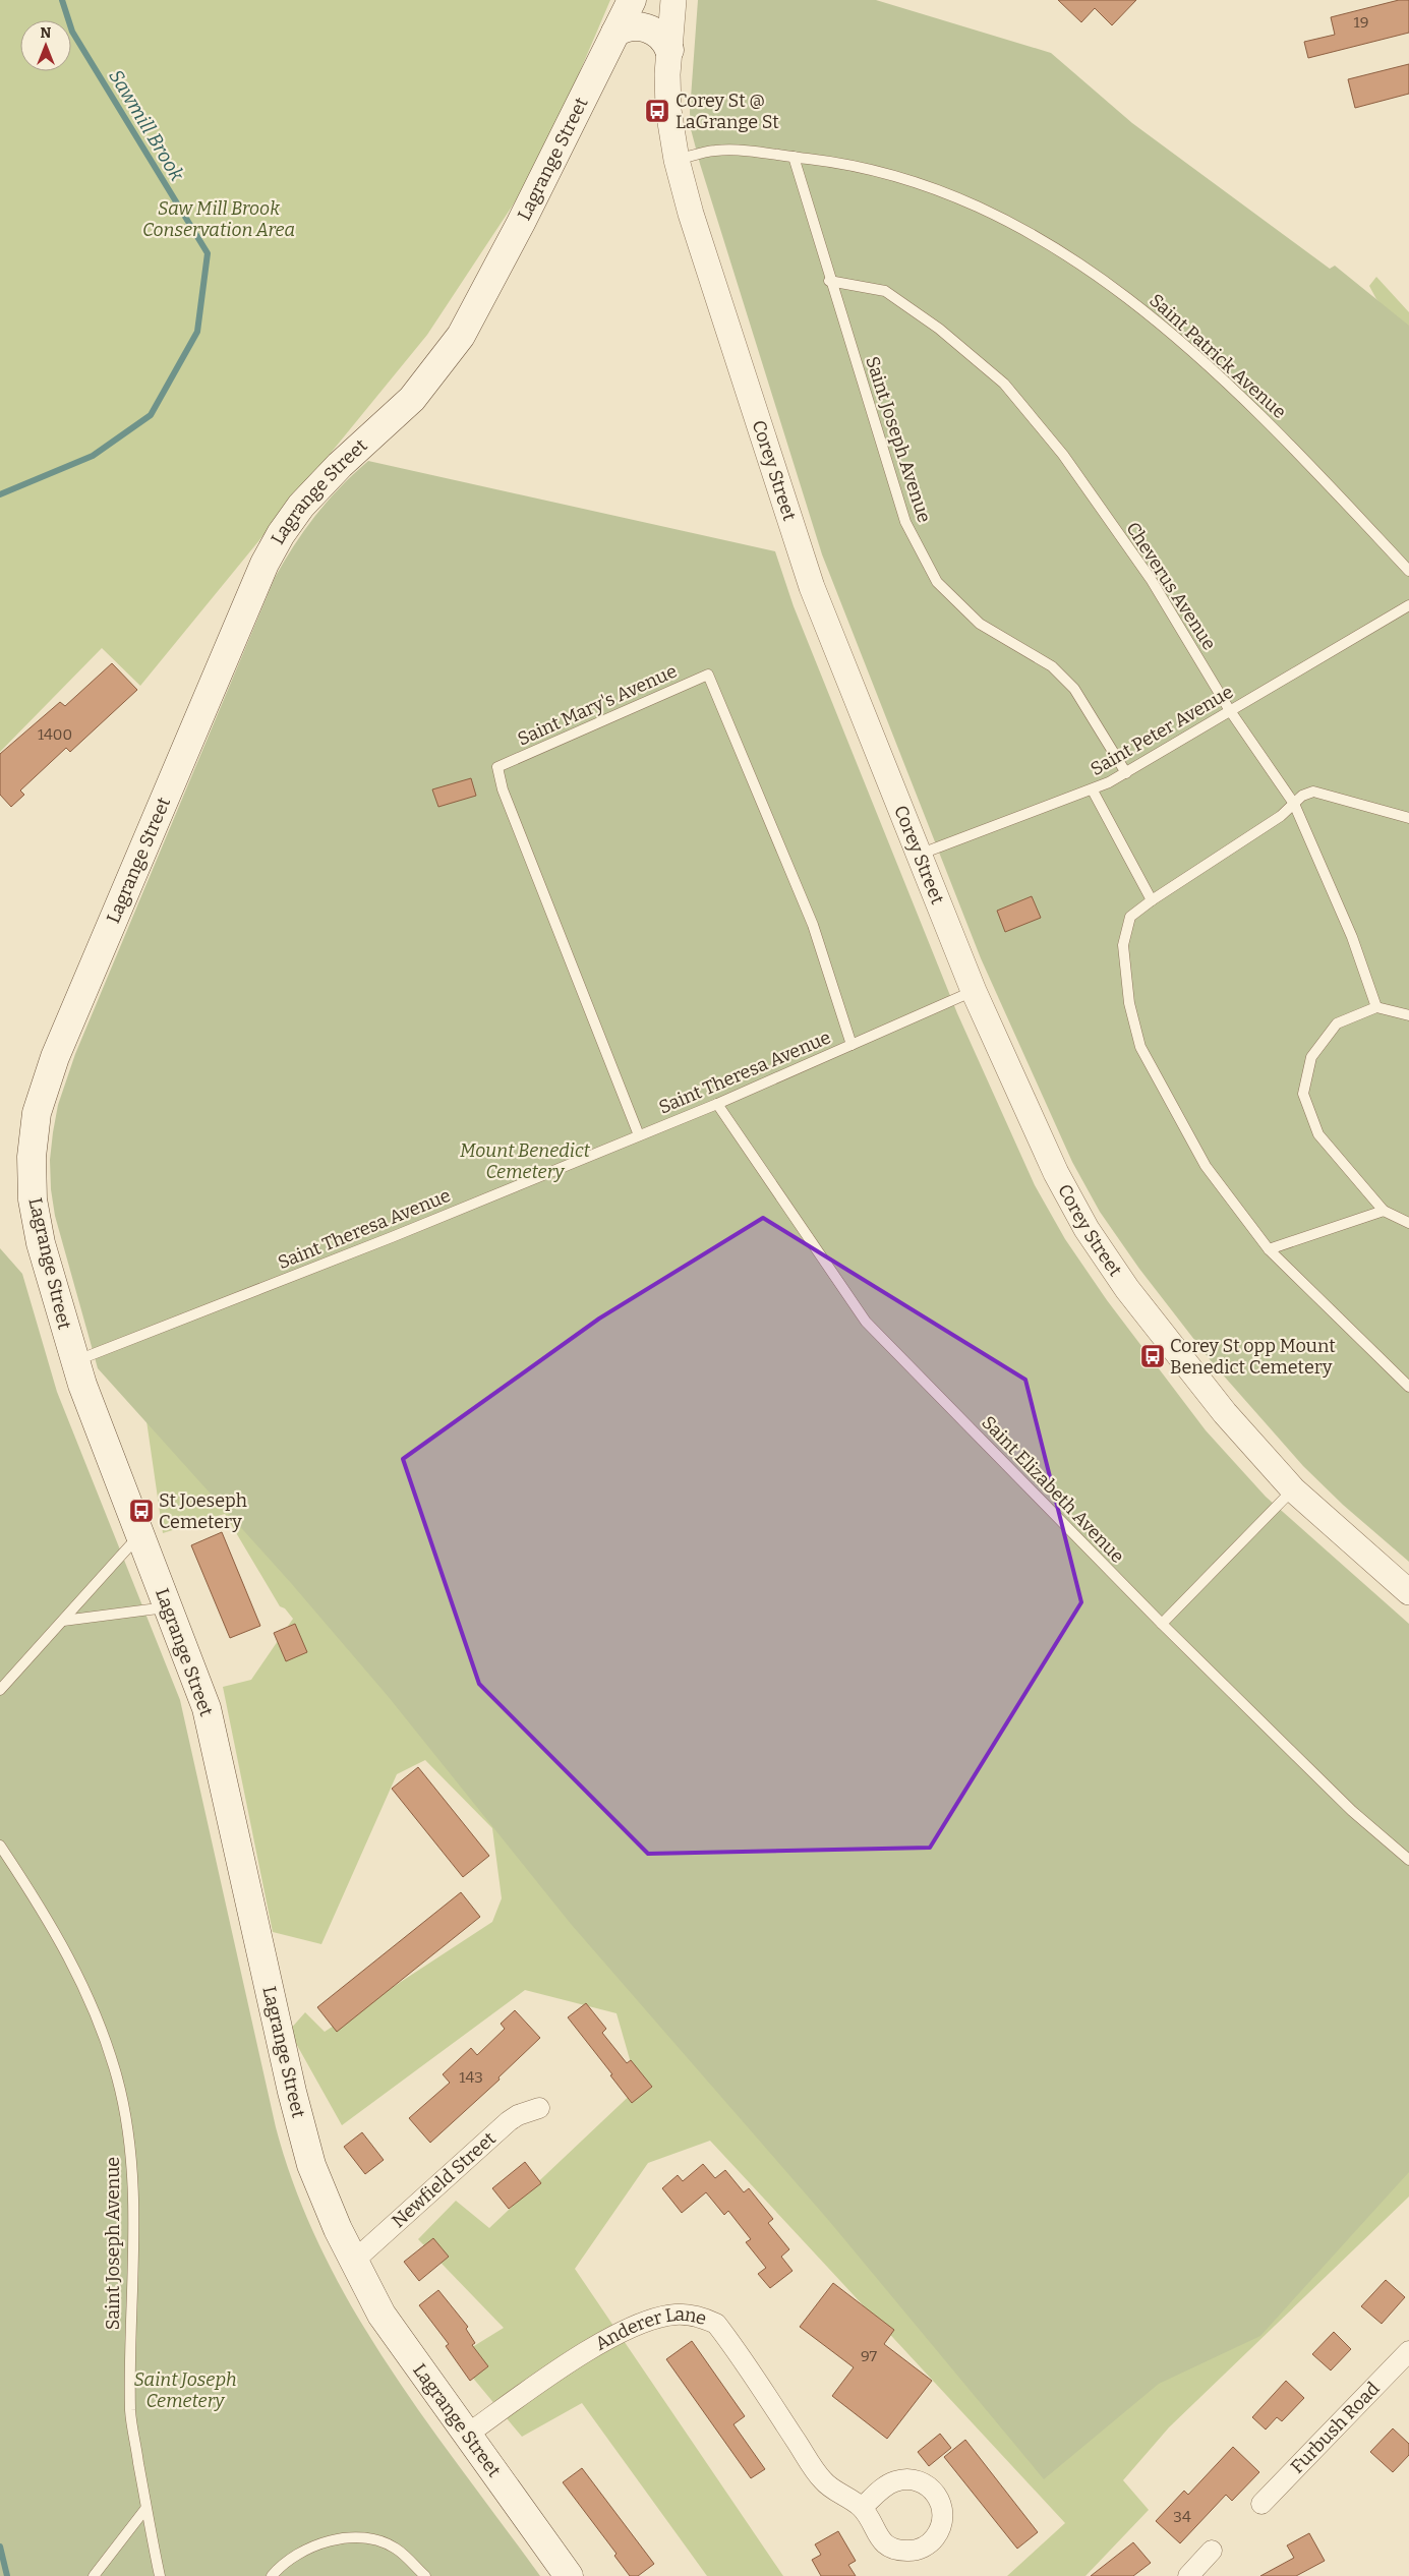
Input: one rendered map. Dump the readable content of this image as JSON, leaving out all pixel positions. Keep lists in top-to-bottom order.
{
  "streets": {
    "main road": ["Lagrange Street"],
    "street": [
      "Corey Street",
      "Newfield Street",
      "Anderer Lane",
      "Furbush Road"
    ],
    "lane": [
      "Saint Patrick Avenue",
      "Saint Joseph Avenue",
      "Cheverus Avenue",
      "Saint Mary's Avenue",
      "Saint Peter Avenue",
      "Saint Theresa Avenue",
      "Saint Elizabeth Avenue"
    ]
  },
  "crossings": [
    ["Lagrange Street", "Saint Theresa Avenue"],
    ["Lagrange Street", "Newfield Street"],
    ["Lagrange Street", "Anderer Lane"],
    ["Saint Patrick Avenue", "Saint Joseph Avenue"],
    ["Saint Patrick Avenue", "Corey Street"],
    ["Saint Joseph Avenue", "Cheverus Avenue"],
    ["Saint Joseph Avenue", "Saint Peter Avenue"],
    ["Corey Street", "Saint Peter Avenue"],
    ["Corey Street", "Saint Theresa Avenue"],
    ["Cheverus Avenue", "Saint Peter Avenue"],
    ["Saint Mary's Avenue", "Saint Theresa Avenue"],
    ["Saint Theresa Avenue", "Saint Elizabeth Avenue"]
  ],
  "water": ["Sawmill Brook"],
  "parks": ["Saw Mill Brook Conservation Area", "Mount Benedict Cemetery", "Saint Joseph Cemetery"],
  "places": {
    "bus stop": ["Corey St @ LaGrange St", "Corey St opp Mount Benedict Cemetery", "St Joeseph Cemetery"]
  },
  "house_numbers": [
    "19",
    "1400",
    "143",
    "97",
    "34"
  ],
  "north": "top"
}
